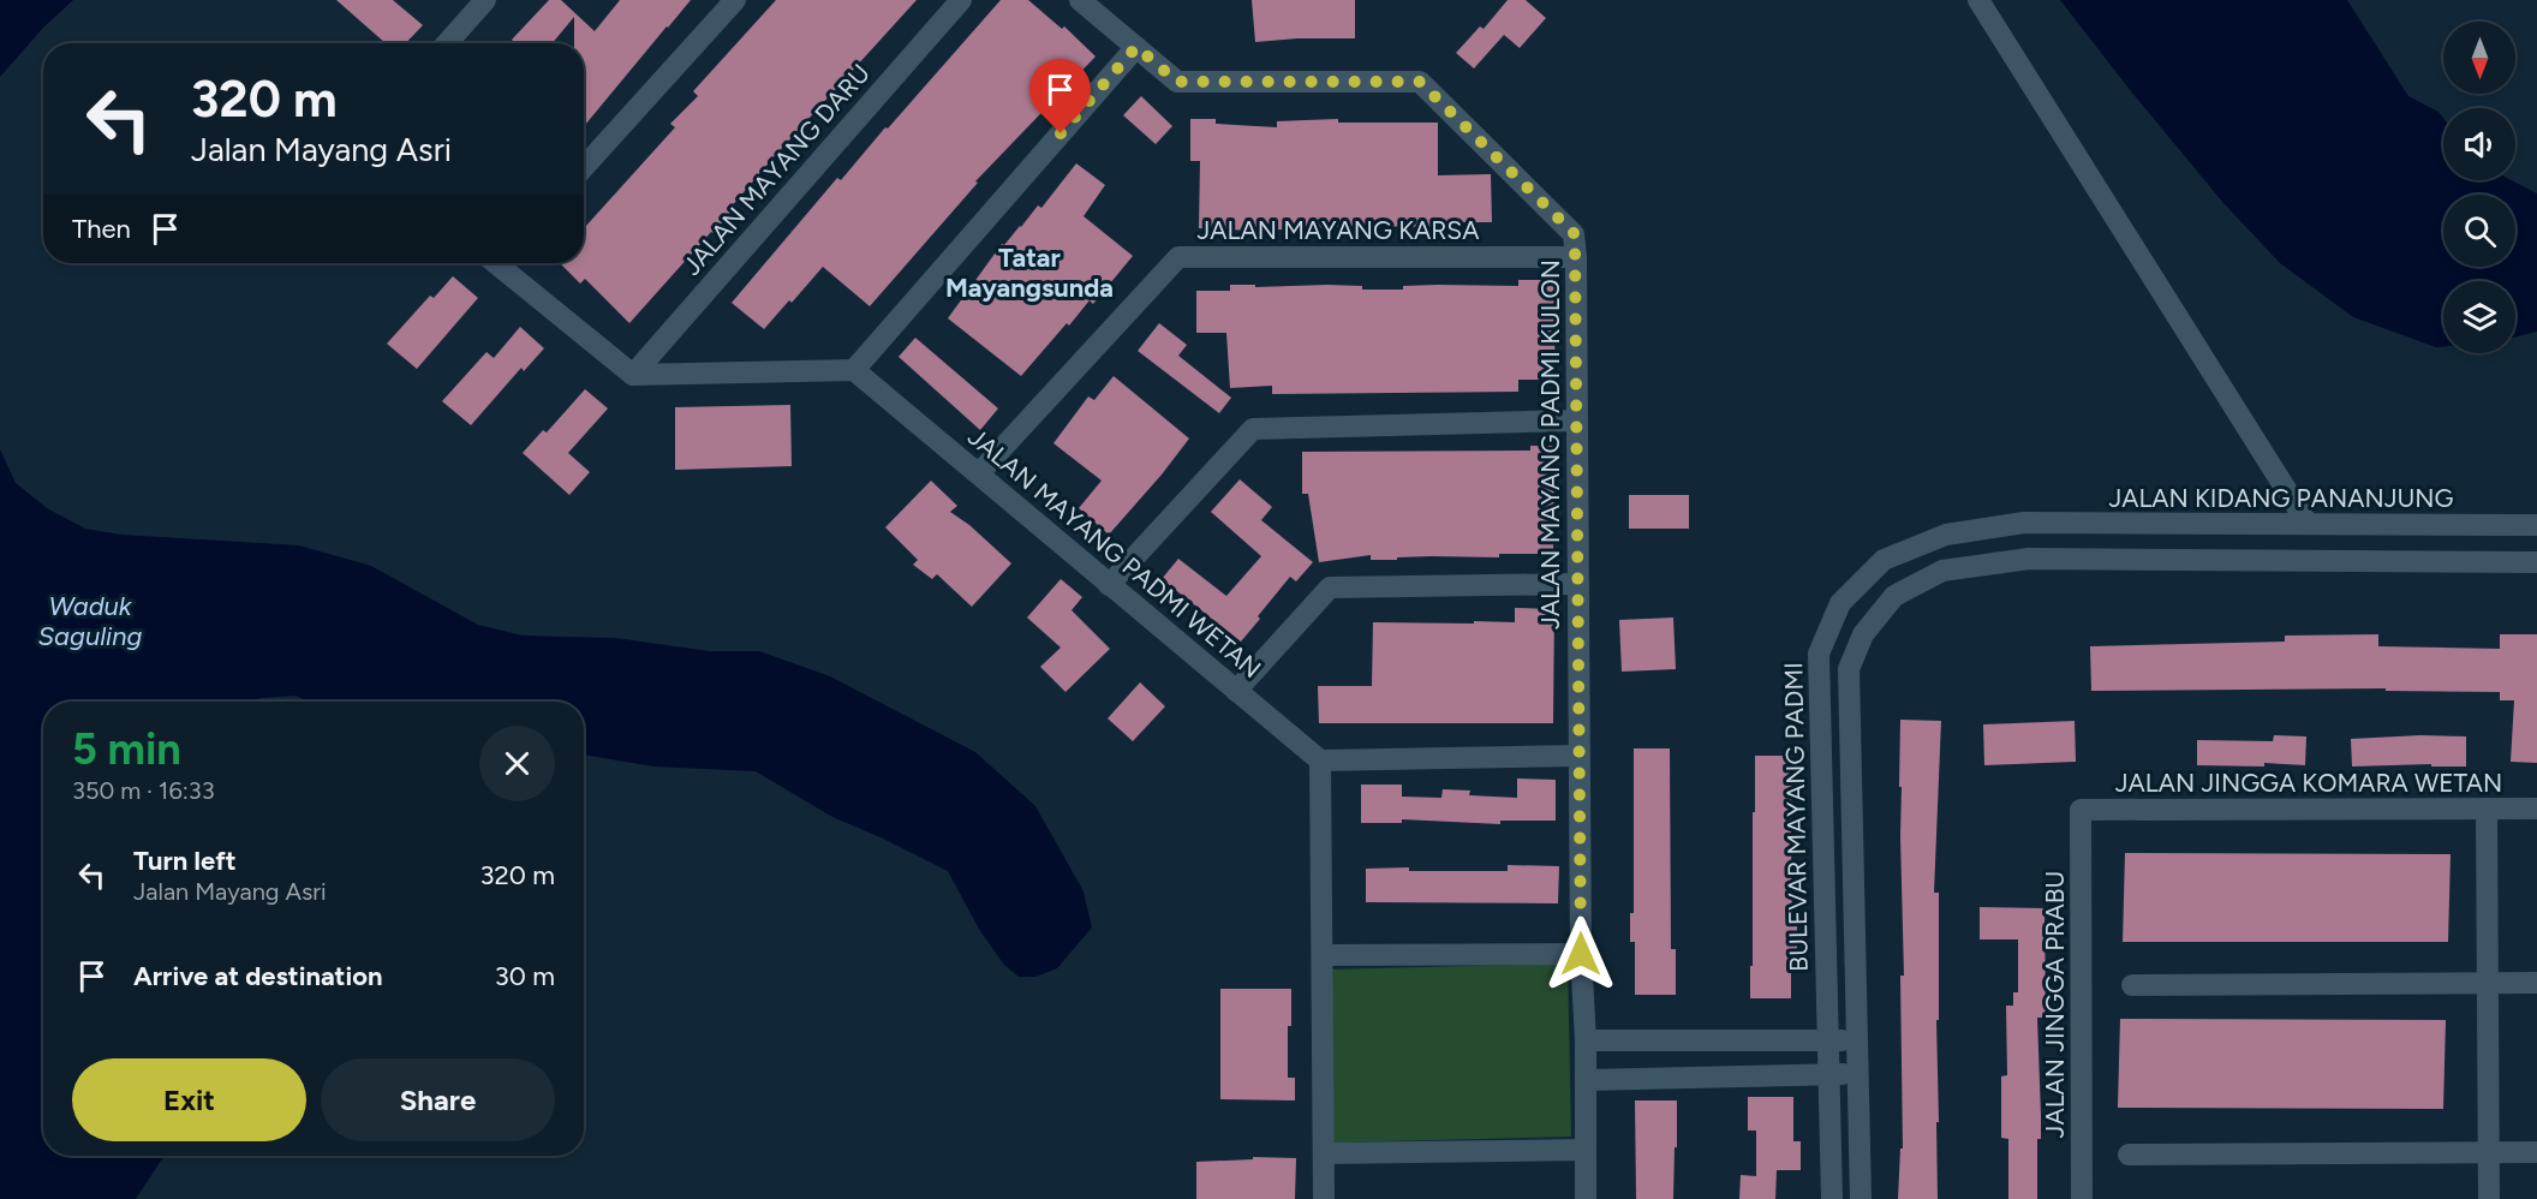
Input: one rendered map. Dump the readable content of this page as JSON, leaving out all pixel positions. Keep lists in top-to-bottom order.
{
  "streets": {
    "street": [
      "JALAN MAYANG DARU",
      "JALAN MAYANG KARSA",
      "JALAN MAYANG PADMI KULON",
      "JALAN KIDANG PANANJUNG",
      "JALAN MAYANG PADMI WETAN",
      "JALAN JINGGA KOMARA WETAN",
      "BULEVAR MAYANG PADMI",
      "JALAN JINGGA PRABU"
    ]
  },
  "crossings": [
    ["JALAN MAYANG KARSA", "JALAN MAYANG PADMI KULON"],
    ["JALAN MAYANG KARSA", "JALAN MAYANG PADMI WETAN"],
    ["JALAN KIDANG PANANJUNG", "BULEVAR MAYANG PADMI"],
    ["JALAN JINGGA KOMARA WETAN", "JALAN JINGGA PRABU"]
  ],
  "districts": ["Tatar Mayangsunda"],
  "water": ["Waduk Saguling"],
  "north": "bottom",
  "page": {
    "turn": ["320 m", "Jalan Mayang Asri"],
    "then": "Then",
    "heading": ["5 min", "350 m · 16:33"],
    "list": [
      {
        "name": "Turn left",
        "note": "Jalan Mayang Asri",
        "value": "320 m"
      },
      {
        "name": "Arrive at destination",
        "value": "30 m"
      }
    ],
    "buttons": ["Exit", "Share"]
  }
}
